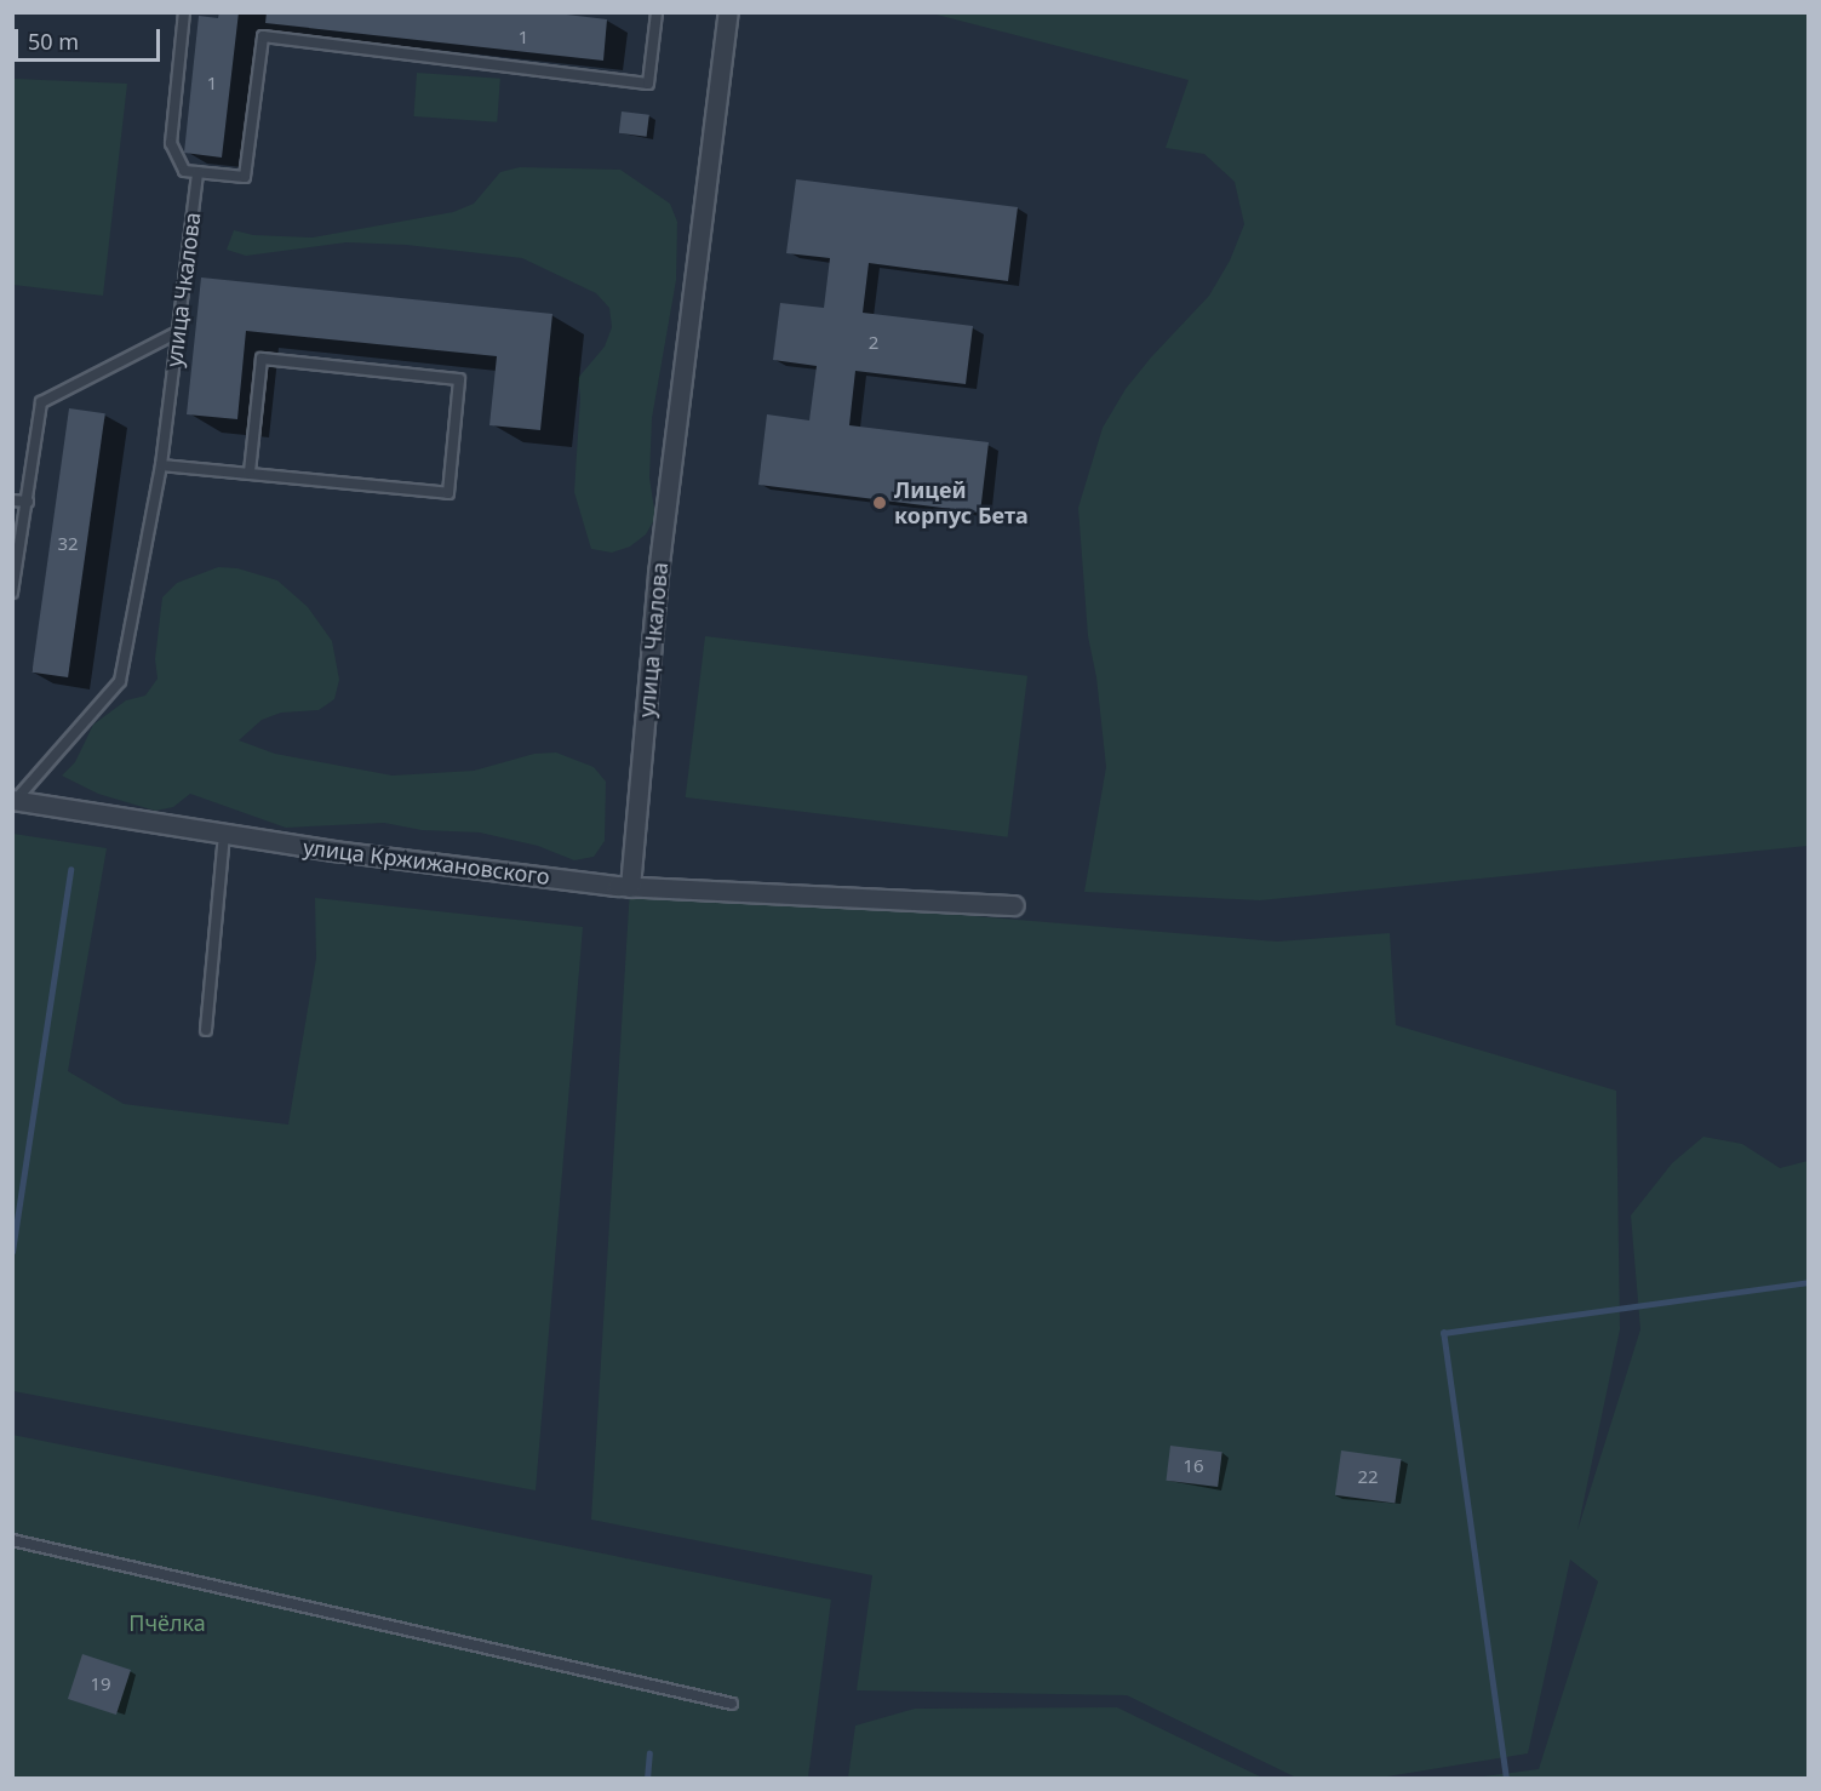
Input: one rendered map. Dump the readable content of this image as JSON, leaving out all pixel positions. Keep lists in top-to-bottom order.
{
  "streets": {
    "street": ["улица Чкалова", "улица Кржижановского"]
  },
  "crossings": [
    ["улица Чкалова", "улица Кржижановского"]
  ],
  "parks": ["Пчёлка"],
  "places": ["Лицей корпус Бета"],
  "house_numbers": [
    "1",
    "1",
    "2",
    "32",
    "16",
    "22",
    "19"
  ],
  "scale_bar": "50 m"
}
